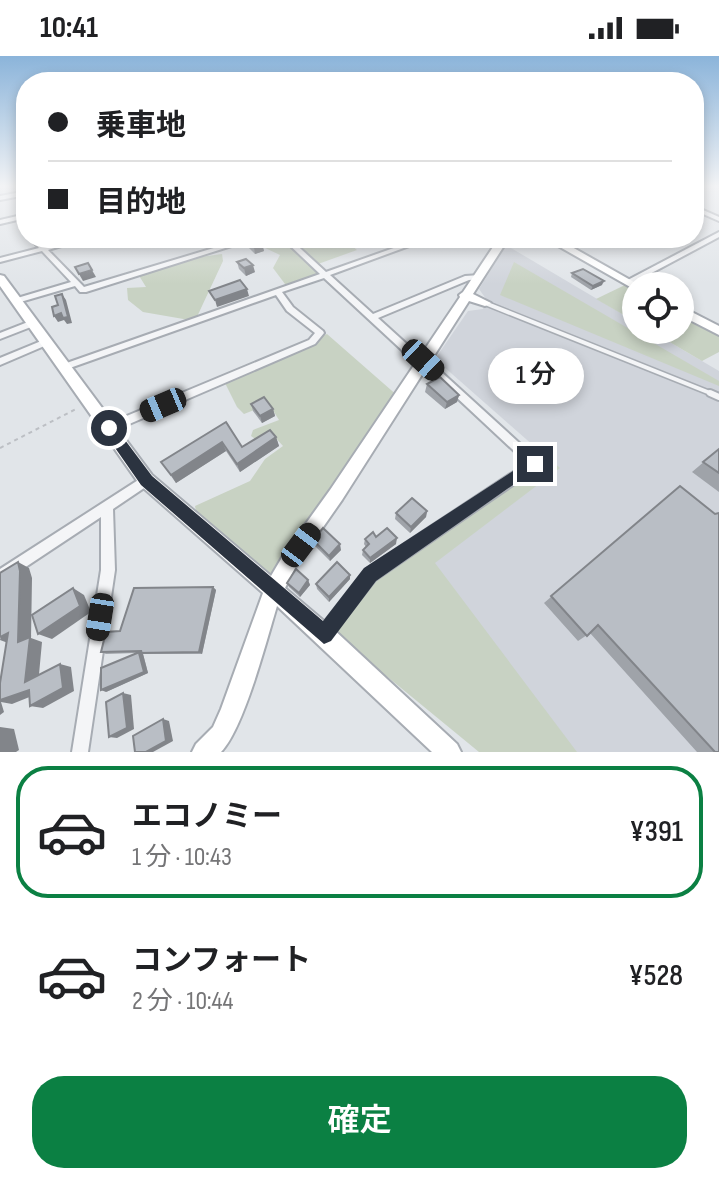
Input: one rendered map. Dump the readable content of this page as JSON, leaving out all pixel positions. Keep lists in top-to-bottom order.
{
  "page": {
    "status": "10:41",
    "banner": ["乗車地", "目的地"],
    "bubble": "1 分",
    "list": [
      {
        "name": "エコノミー",
        "note": "1 分 · 10:43",
        "value": "¥391"
      },
      {
        "name": "コンフォート",
        "note": "2 分 · 10:44",
        "value": "¥528"
      }
    ],
    "buttons": "確定"
  }
}
